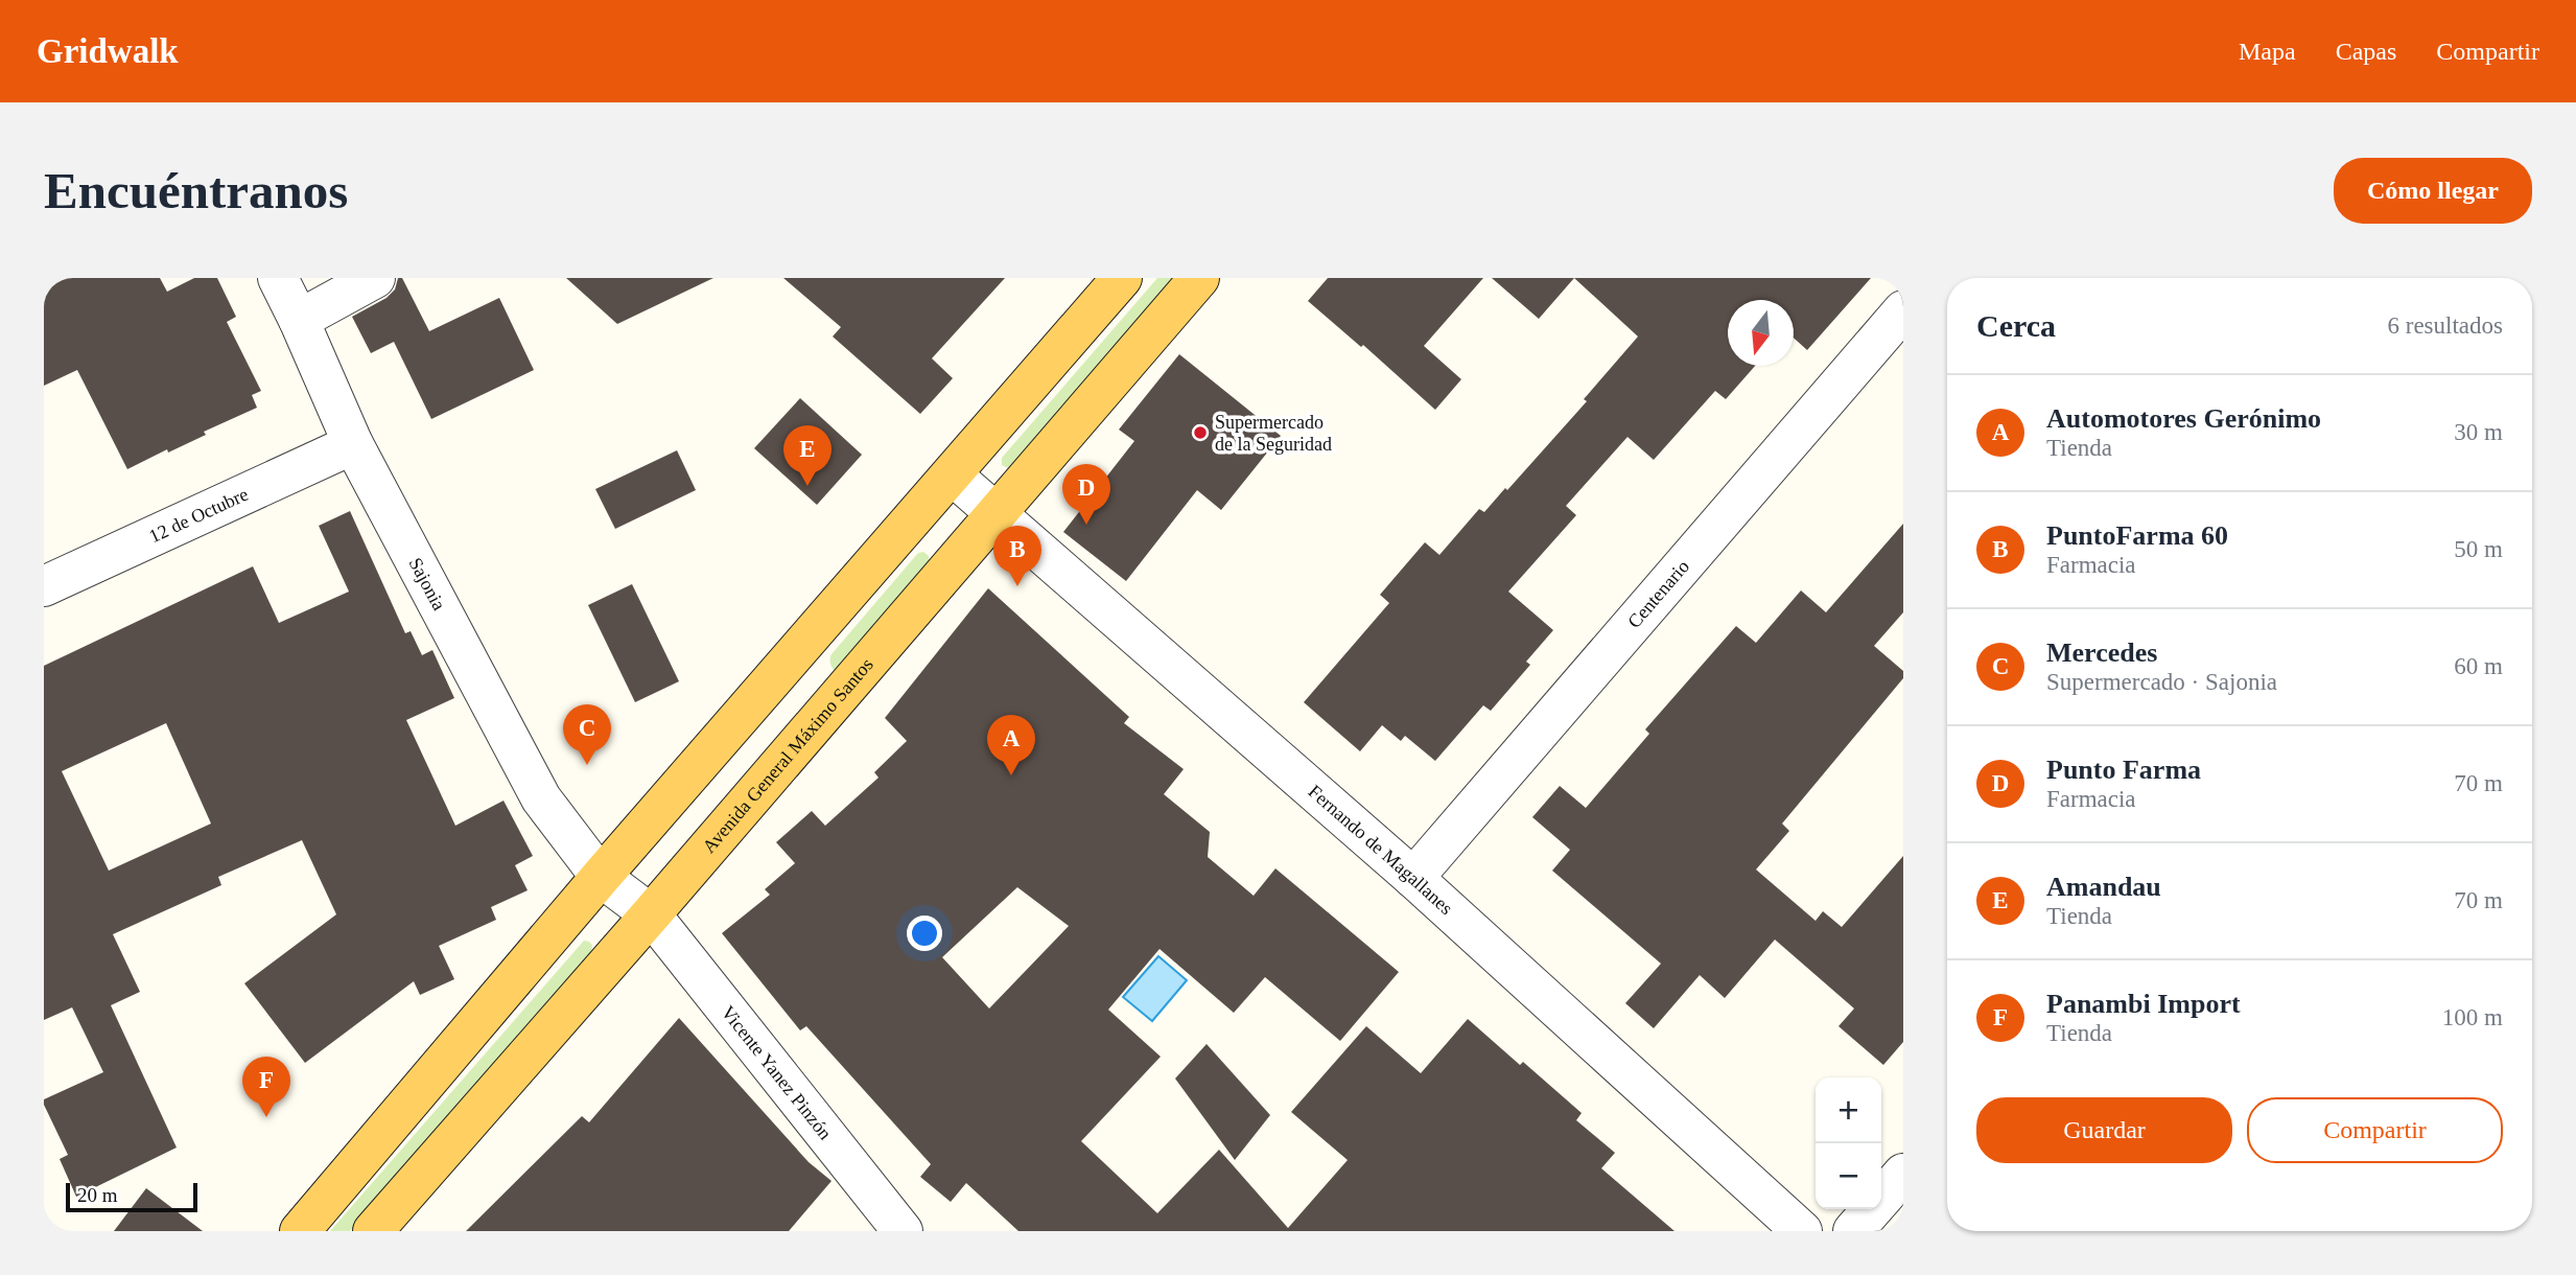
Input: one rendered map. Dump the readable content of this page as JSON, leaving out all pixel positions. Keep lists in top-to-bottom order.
{
  "streets": {
    "main road": ["Avenida General Máximo Santos"],
    "street": [
      "12 de Octubre",
      "Sajonia",
      "Centenario",
      "Fernando de Magallanes",
      "Vicente Yanez Pinzón"
    ]
  },
  "crossings": [
    ["12 de Octubre", "Sajonia"],
    ["Sajonia", "Avenida General Máximo Santos"],
    ["Sajonia", "Vicente Yanez Pinzón"],
    ["Centenario", "Fernando de Magallanes"],
    ["Avenida General Máximo Santos", "Fernando de Magallanes"],
    ["Avenida General Máximo Santos", "Vicente Yanez Pinzón"]
  ],
  "places": ["Supermercado de la Seguridad"],
  "scale_bar": "20 m",
  "north": "bottom",
  "page": {
    "header": "Gridwalk",
    "nav": ["Mapa", "Capas", "Compartir"],
    "buttons": [
      "Cómo llegar",
      ["Guardar", "Compartir"]
    ],
    "title": "Encuéntranos",
    "heading": ["Cerca", "6 resultados"],
    "list": [
      {
        "mark": "A",
        "name": "Automotores Gerónimo",
        "note": "Tienda",
        "value": "30 m"
      },
      {
        "mark": "B",
        "name": "PuntoFarma 60",
        "note": "Farmacia",
        "value": "50 m"
      },
      {
        "mark": "C",
        "name": "Mercedes",
        "note": "Supermercado · Sajonia",
        "value": "60 m"
      },
      {
        "mark": "D",
        "name": "Punto Farma",
        "note": "Farmacia",
        "value": "70 m"
      },
      {
        "mark": "E",
        "name": "Amandau",
        "note": "Tienda",
        "value": "70 m"
      },
      {
        "mark": "F",
        "name": "Panambi Import",
        "note": "Tienda",
        "value": "100 m"
      }
    ],
    "pins": [
      "E",
      "D",
      "B",
      "C",
      "A",
      "F"
    ],
    "map_buttons": ["+", "−"],
    "scale": "20 m"
  }
}
